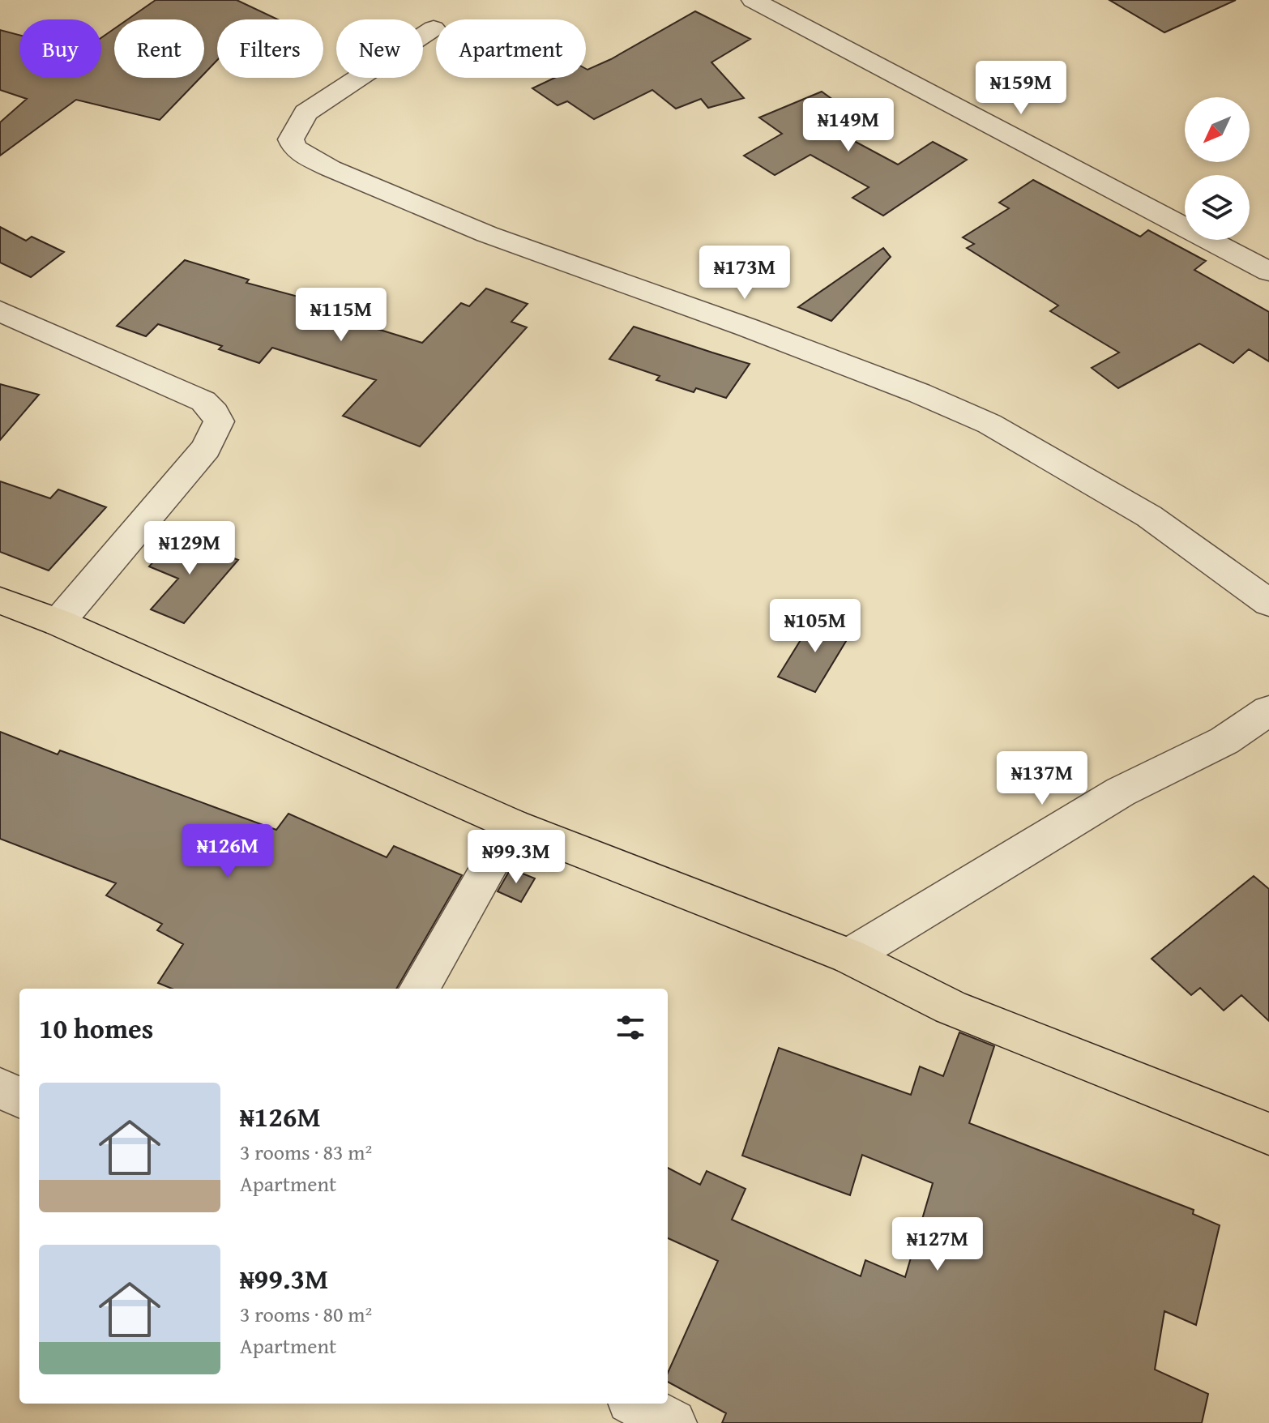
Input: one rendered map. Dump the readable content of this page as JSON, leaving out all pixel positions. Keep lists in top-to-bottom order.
{
  "north": "bottom left",
  "page": {
    "chip": [
      "Buy",
      "Rent",
      "Filters",
      "New",
      "Apartment"
    ],
    "price": [
      "₦159M",
      "₦149M",
      "₦173M",
      "₦115M",
      "₦129M",
      "₦105M",
      "₦137M",
      "₦126M",
      "₦99.3M",
      "₦127M"
    ],
    "heading": "10 homes",
    "list": [
      {
        "name": "₦126M",
        "note": "3 rooms · 83 m² · Apartment"
      },
      {
        "name": "₦99.3M",
        "note": "3 rooms · 80 m² · Apartment"
      }
    ]
  }
}
